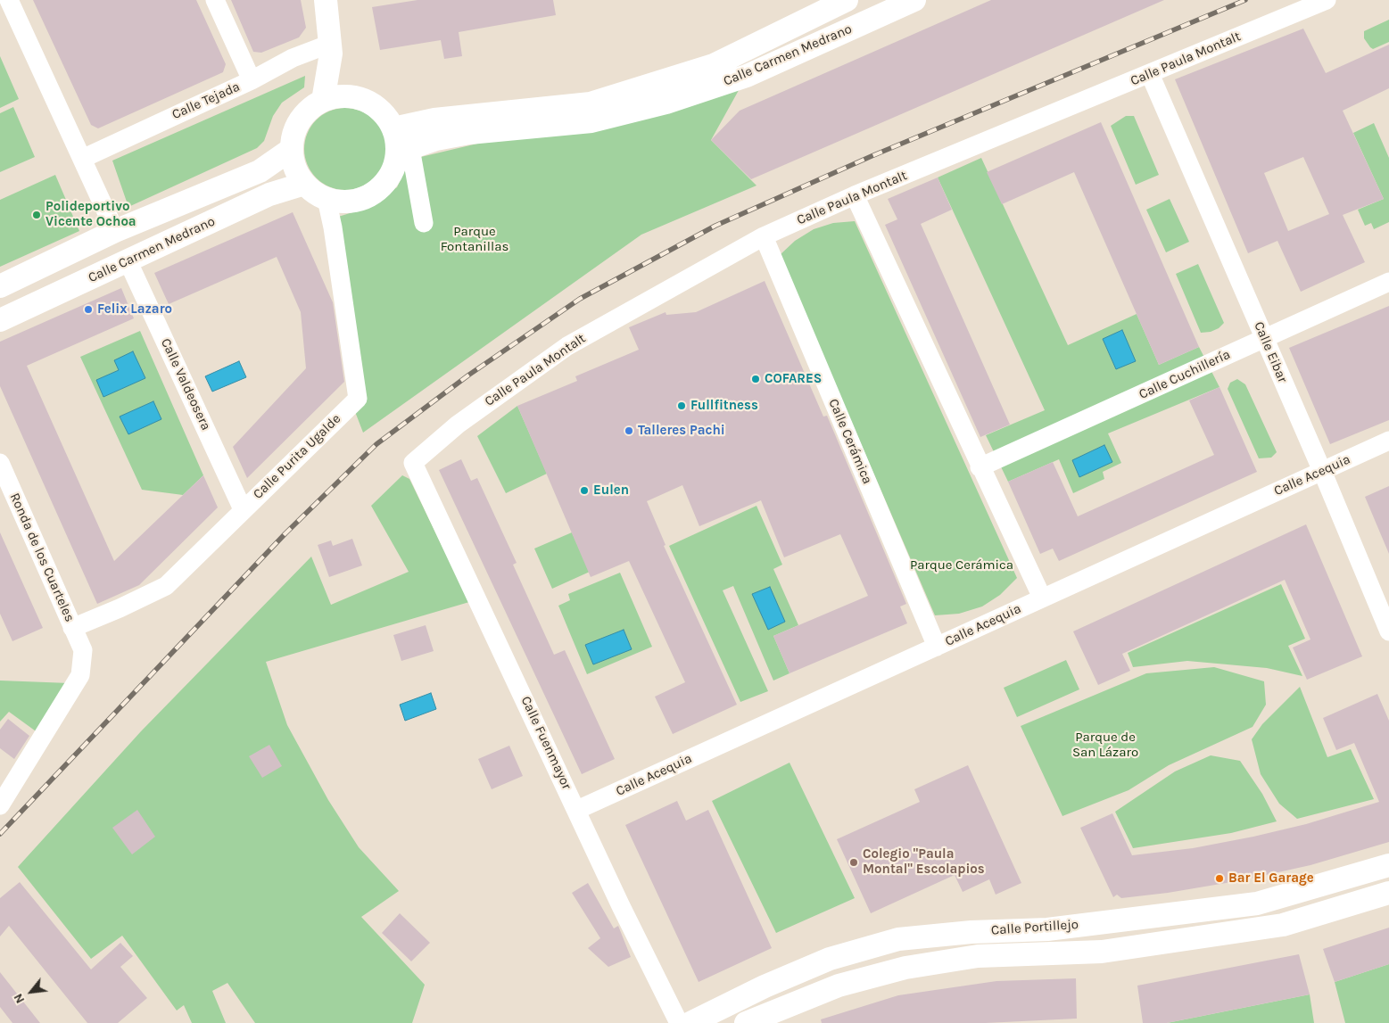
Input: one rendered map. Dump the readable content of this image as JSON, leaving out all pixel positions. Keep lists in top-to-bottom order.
{
  "streets": {
    "main road": ["Calle Carmen Medrano", "Calle Portillejo"],
    "street": [
      "Calle Paula Montalt",
      "Calle Tejada",
      "Calle Eibar",
      "Calle Cuchillería",
      "Calle Valdeosera",
      "Calle Cerámica",
      "Calle Purita Ugalde",
      "Calle Acequia",
      "Ronda de los Cuarteles",
      "Calle Fuenmayor"
    ]
  },
  "crossings": [
    ["Calle Carmen Medrano", "Calle Valdeosera"],
    ["Calle Carmen Medrano", "Calle Purita Ugalde"],
    ["Calle Paula Montalt", "Calle Eibar"],
    ["Calle Paula Montalt", "Calle Cerámica"],
    ["Calle Paula Montalt", "Calle Fuenmayor"],
    ["Calle Eibar", "Calle Cuchillería"],
    ["Calle Eibar", "Calle Acequia"],
    ["Calle Valdeosera", "Calle Purita Ugalde"],
    ["Calle Cerámica", "Calle Acequia"],
    ["Calle Purita Ugalde", "Ronda de los Cuarteles"],
    ["Calle Acequia", "Calle Fuenmayor"]
  ],
  "parks": ["Parque Fontanillas", "Parque Cerámica", "Parque de San Lázaro"],
  "places": [
    "Polideportivo Vicente Ochoa",
    "Felix Lazaro",
    "COFARES",
    "Fullfitness",
    "Talleres Pachi",
    "Eulen",
    "Colegio \"Paula Montal\" Escolapios",
    "Bar El Garage"
  ],
  "north": "bottom left"
}
